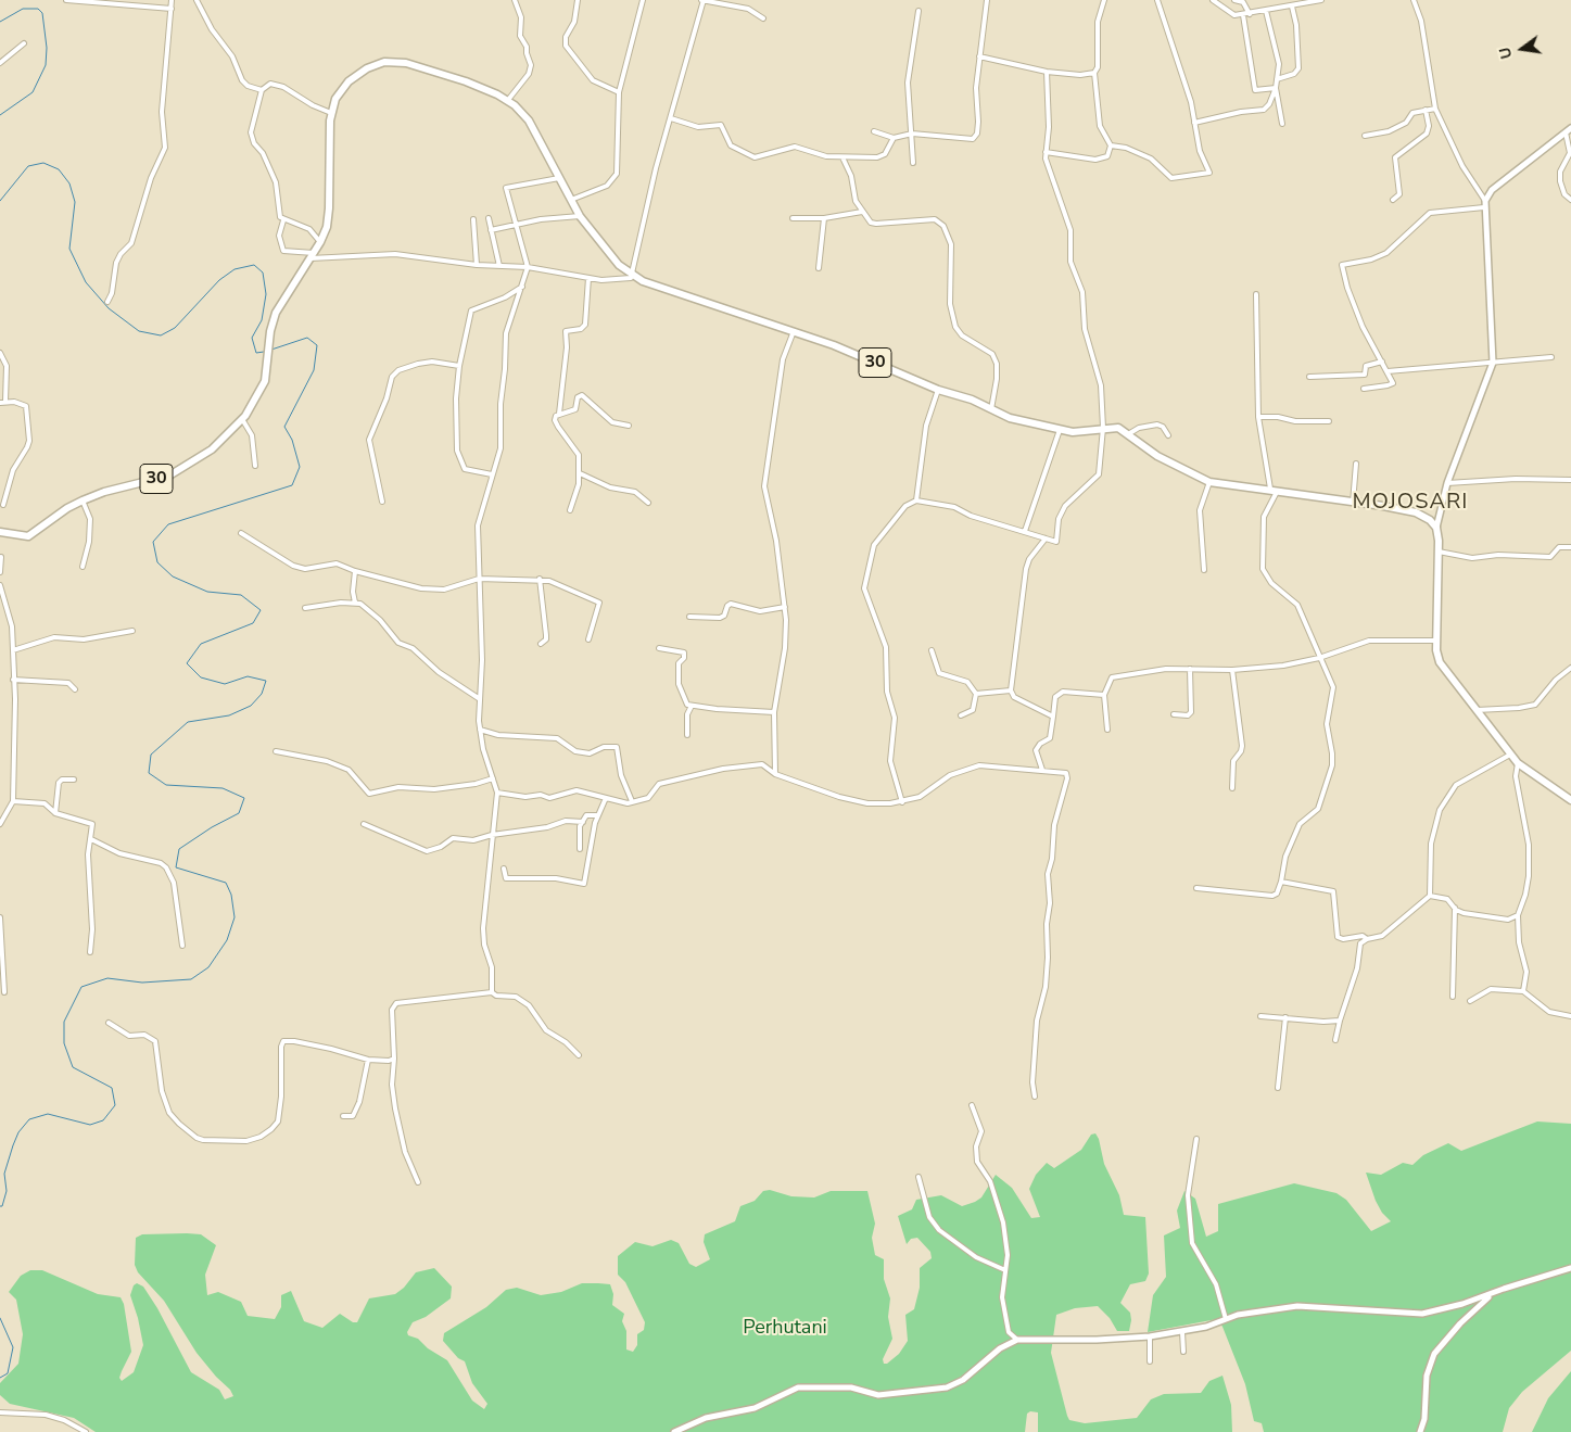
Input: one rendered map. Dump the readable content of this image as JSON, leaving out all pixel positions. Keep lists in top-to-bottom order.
{
  "streets": {
    "highway": ["30"]
  },
  "districts": ["MOJOSARI"],
  "parks": ["Perhutani"],
  "north": "left"
}
